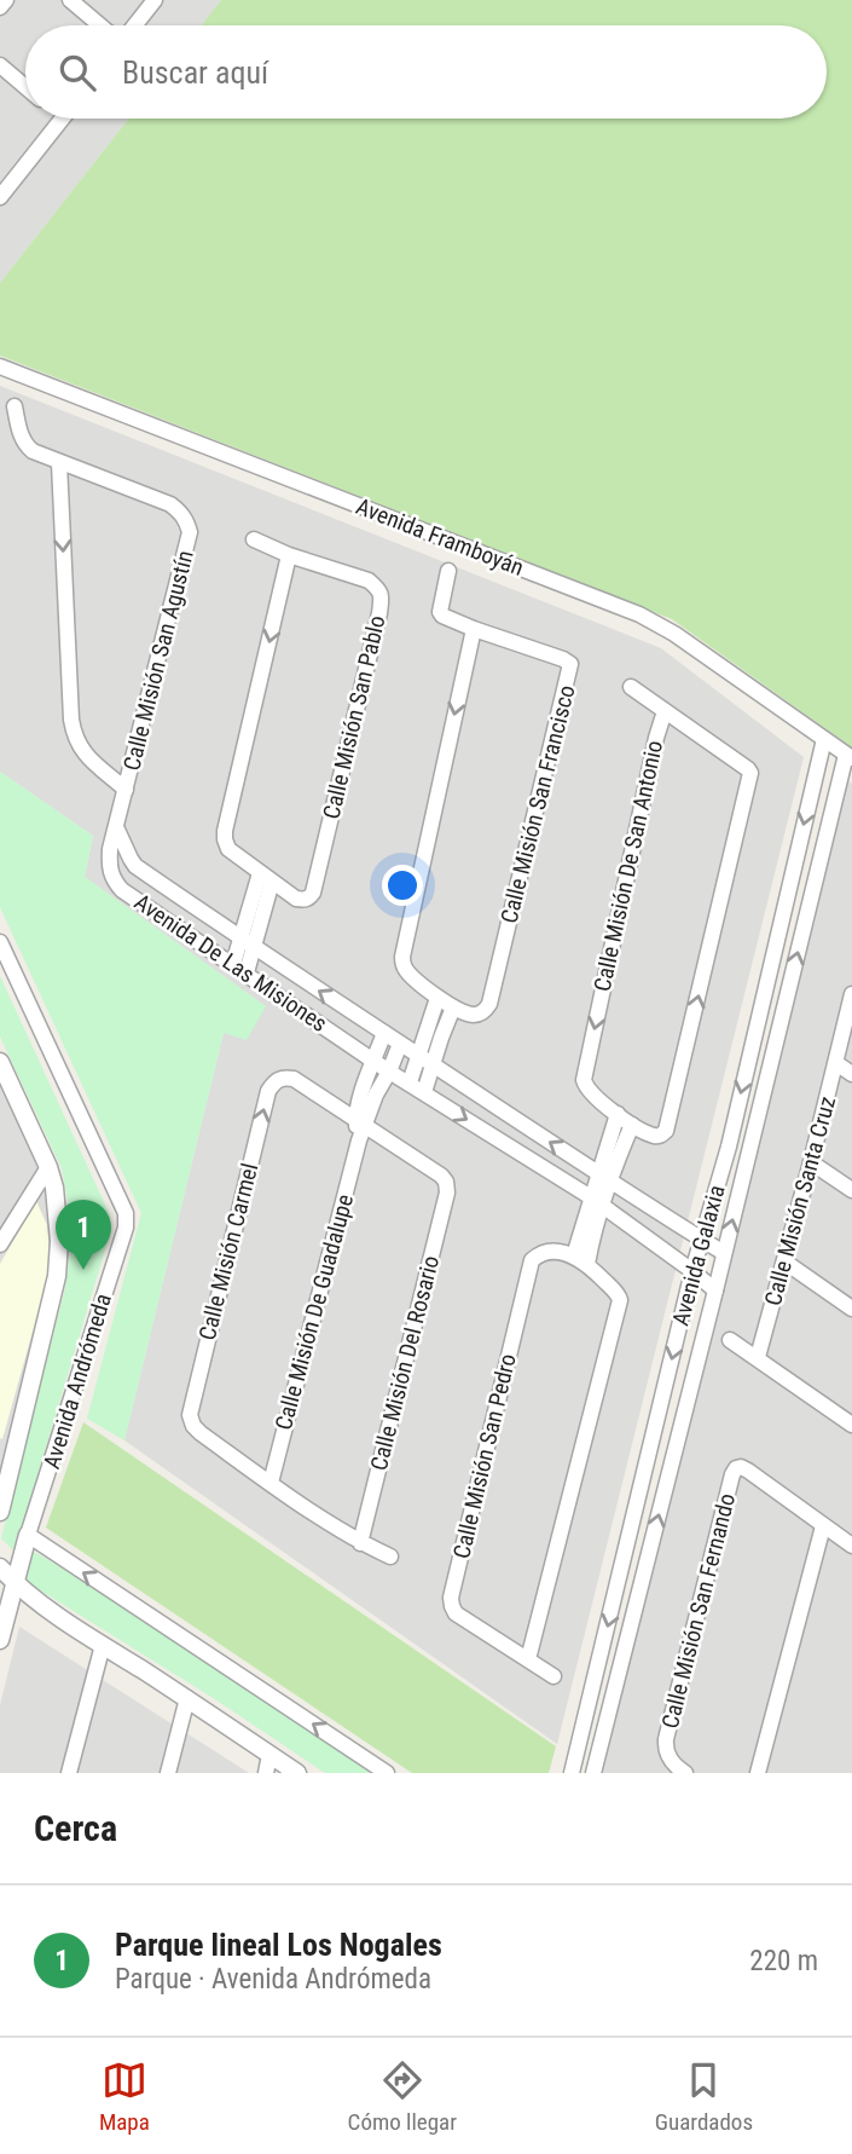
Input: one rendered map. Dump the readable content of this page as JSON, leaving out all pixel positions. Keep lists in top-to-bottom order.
{
  "streets": {
    "street": [
      "Avenida Framboyán",
      "Calle Misión San Agustín",
      "Calle Misión San Pablo",
      "Calle Misión San Francisco",
      "Calle Misión De San Antonio",
      "Avenida De Las Misiones",
      "Calle Misión Santa Cruz",
      "Calle Misión Carmel",
      "Avenida Galaxia",
      "Calle Misión De Guadalupe",
      "Calle Misión Del Rosario",
      "Avenida Andrómeda",
      "Calle Misión San Pedro",
      "Calle Misión San Fernando"
    ]
  },
  "crossings": [
    ["Avenida Framboyán", "Avenida Galaxia"],
    ["Calle Misión San Agustín", "Avenida De Las Misiones"],
    ["Avenida De Las Misiones", "Avenida Galaxia"],
    ["Avenida De Las Misiones", "Calle Misión De Guadalupe"],
    ["Calle Misión Carmel", "Calle Misión De Guadalupe"],
    ["Calle Misión Carmel", "Calle Misión Del Rosario"],
    ["Calle Misión De Guadalupe", "Calle Misión Del Rosario"]
  ],
  "one_way": ["Calle Misión San Agustín", "Calle Misión San Pablo"],
  "page": {
    "search": "Buscar aquí",
    "pins": "1",
    "heading": "Cerca",
    "list": [
      {
        "mark": "1",
        "name": "Parque lineal Los Nogales",
        "note": "Parque · Avenida Andrómeda",
        "value": "220 m"
      }
    ],
    "nav": ["Mapa", "Cómo llegar", "Guardados"]
  }
}
